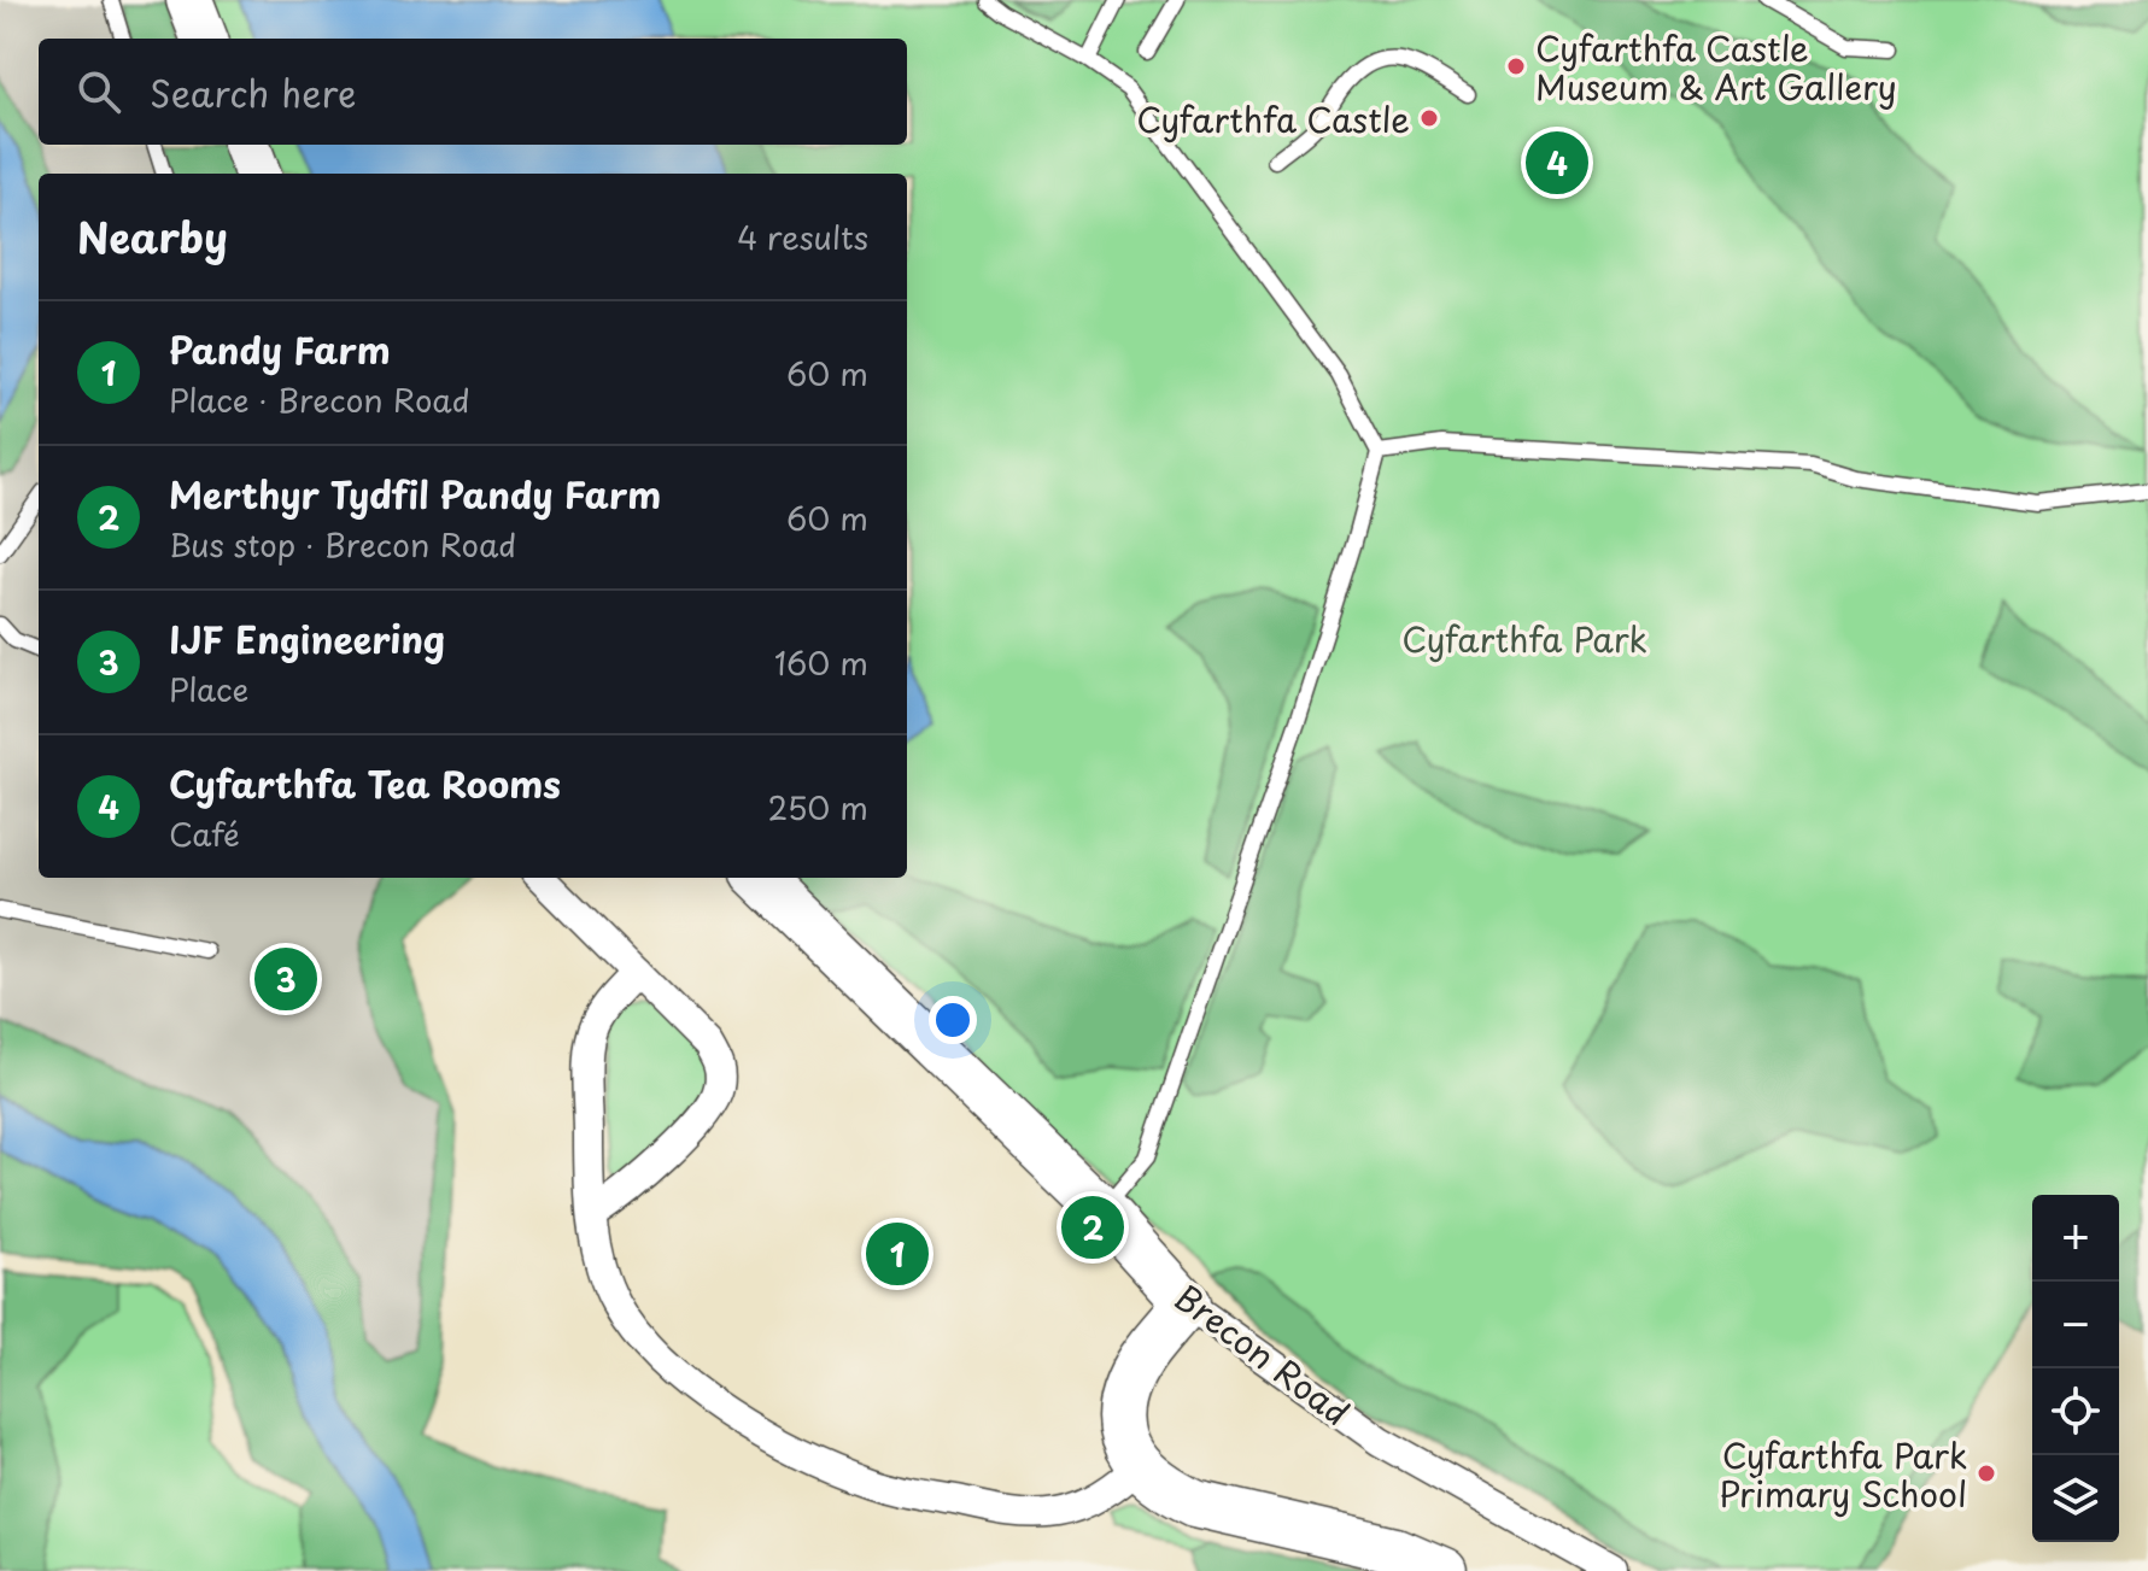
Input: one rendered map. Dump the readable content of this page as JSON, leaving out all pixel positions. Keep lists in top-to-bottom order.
{
  "streets": {
    "main road": ["Brecon Road"]
  },
  "parks": ["Cyfarthfa Park"],
  "places": ["Cyfarthfa Castle Museum & Art Gallery", "Cyfarthfa Castle", "Cyfarthfa Park Primary School"],
  "page": {
    "search": "Search here",
    "pins": [
      "4",
      "3",
      "2",
      "1"
    ],
    "heading": ["Nearby", "4 results"],
    "list": [
      {
        "mark": "1",
        "name": "Pandy Farm",
        "note": "Place · Brecon Road",
        "value": "60 m"
      },
      {
        "mark": "2",
        "name": "Merthyr Tydfil Pandy Farm",
        "note": "Bus stop · Brecon Road",
        "value": "60 m"
      },
      {
        "mark": "3",
        "name": "IJF Engineering",
        "note": "Place",
        "value": "160 m"
      },
      {
        "mark": "4",
        "name": "Cyfarthfa Tea Rooms",
        "note": "Café",
        "value": "250 m"
      }
    ],
    "map_buttons": ["+", "−"]
  }
}
